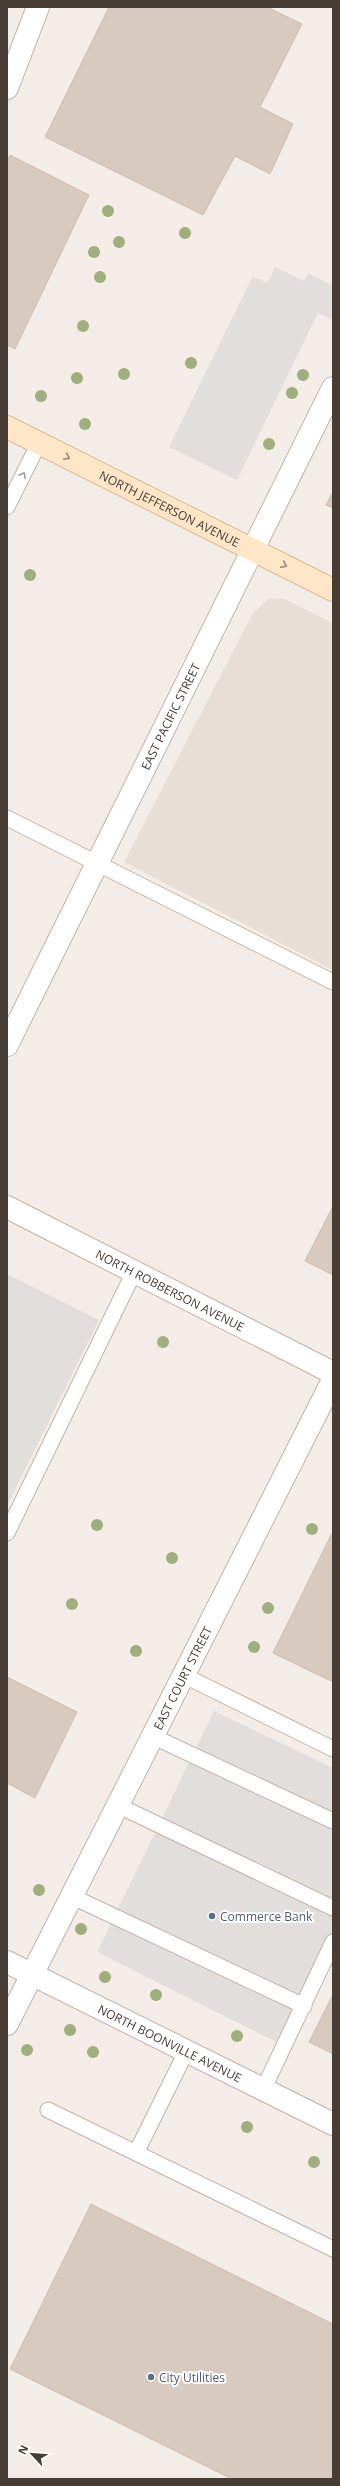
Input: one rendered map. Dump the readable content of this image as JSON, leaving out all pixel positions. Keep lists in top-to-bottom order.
{
  "streets": {
    "street": [
      "NORTH JEFFERSON AVENUE",
      "EAST PACIFIC STREET",
      "NORTH ROBBERSON AVENUE",
      "EAST COURT STREET",
      "NORTH BOONVILLE AVENUE"
    ]
  },
  "crossings": [
    ["NORTH JEFFERSON AVENUE", "EAST PACIFIC STREET"],
    ["EAST COURT STREET", "NORTH BOONVILLE AVENUE"]
  ],
  "one_way": ["NORTH JEFFERSON AVENUE"],
  "places": ["Commerce Bank", "City Utilities"],
  "north": "top left"
}
